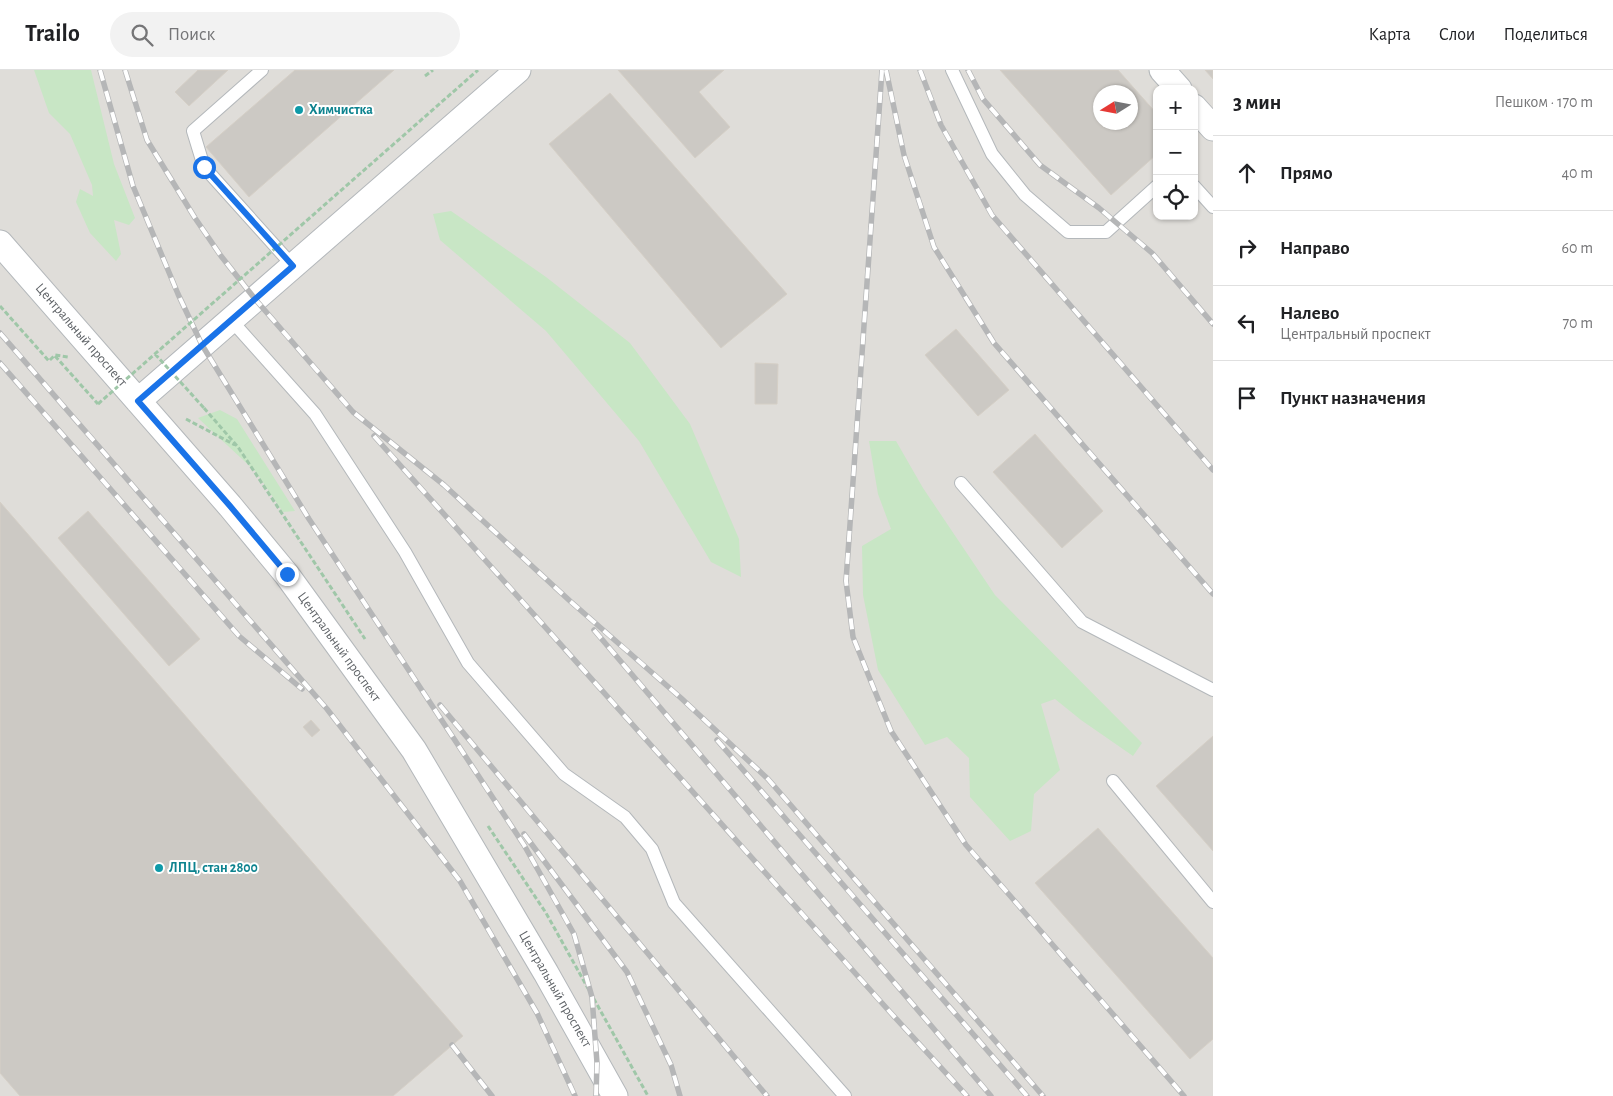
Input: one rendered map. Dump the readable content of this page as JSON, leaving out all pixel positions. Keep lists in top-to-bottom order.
{
  "streets": {
    "street": ["Центральный проспект"]
  },
  "places": ["Химчистка", "ЛПЦ, стан 2800"],
  "north": "left",
  "page": {
    "header": "Trailo",
    "search": "Поиск",
    "nav": ["Карта", "Слои", "Поделиться"],
    "heading": ["3 мин", "Пешком · 170 m"],
    "map_buttons": ["+", "−"],
    "list": [
      ["Прямо", "40 m"],
      ["Направо", "60 m"],
      ["Налево", "Центральный проспект", "70 m"],
      "Пункт назначения"
    ]
  }
}
